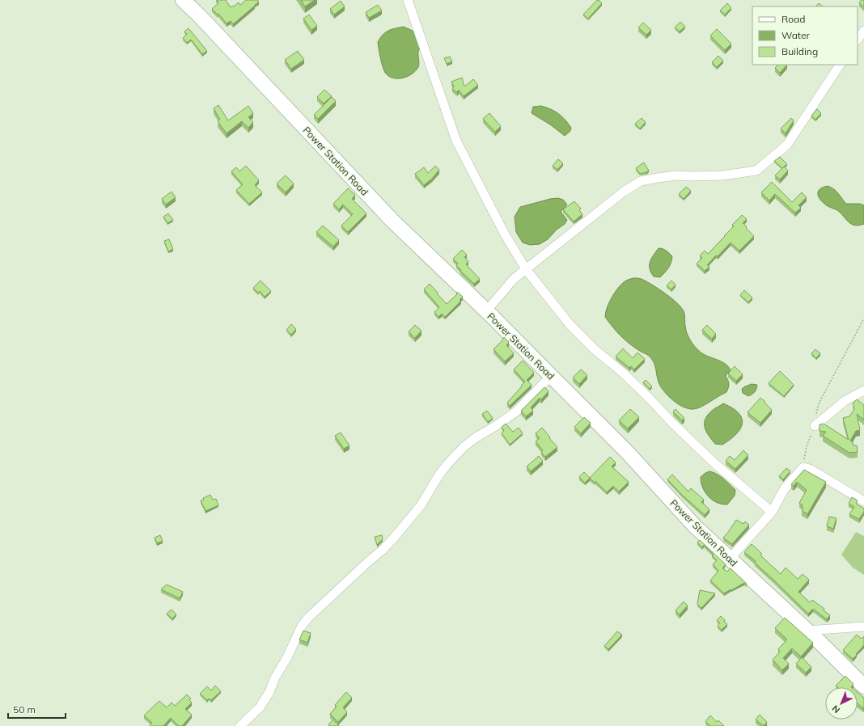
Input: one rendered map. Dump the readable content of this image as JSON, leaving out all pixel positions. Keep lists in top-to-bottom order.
{
  "streets": {
    "main road": ["Power Station Road"]
  },
  "legend": ["Road", "Water", "Building"],
  "scale_bar": "50 m",
  "north": "bottom left"
}
